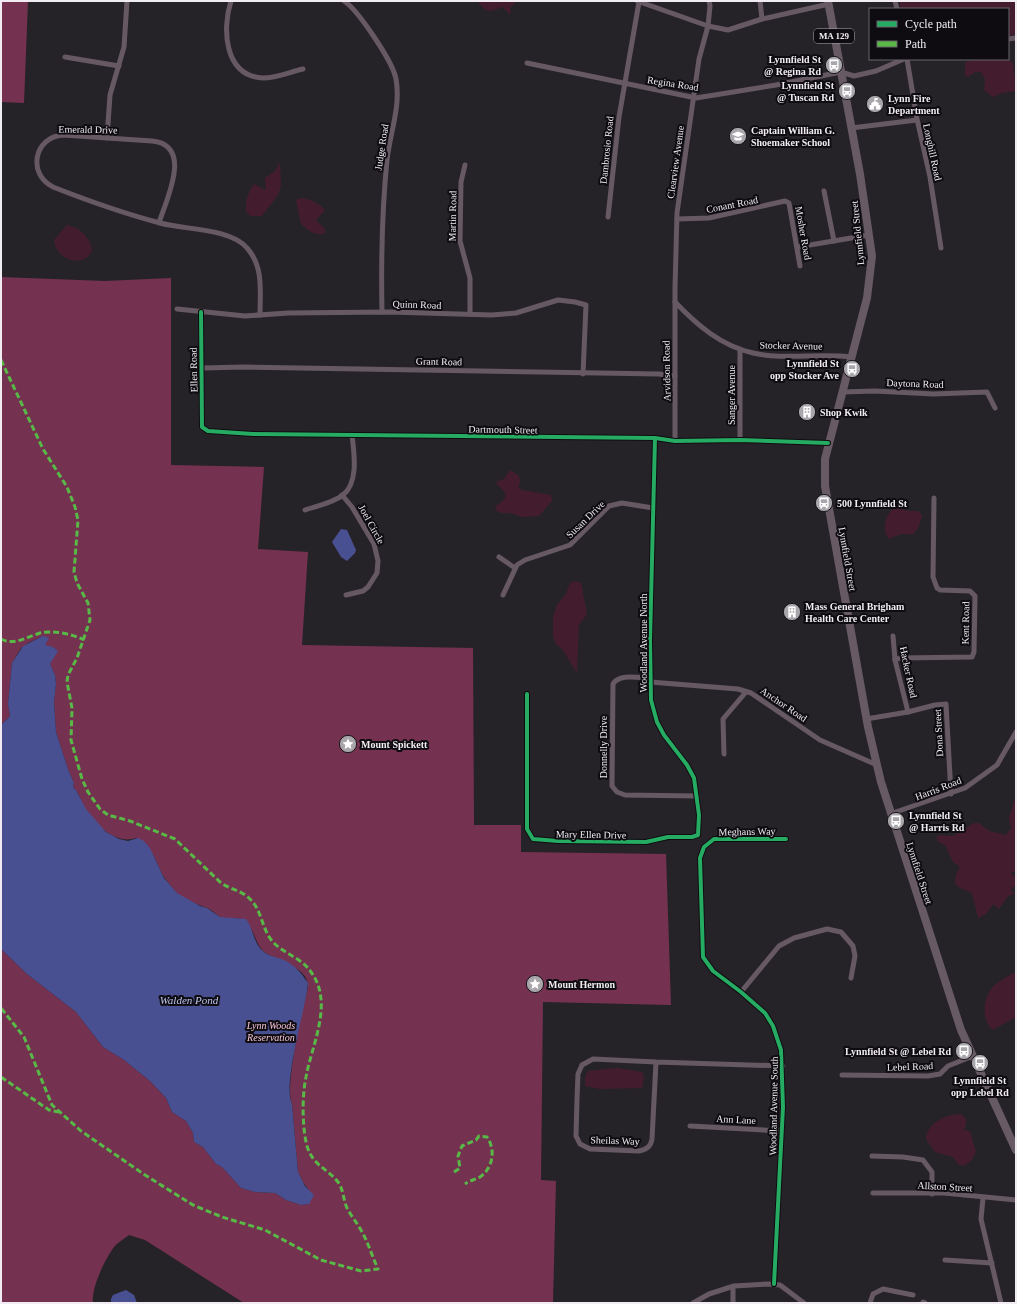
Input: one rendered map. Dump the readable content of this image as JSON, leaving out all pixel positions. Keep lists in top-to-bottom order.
{
  "streets": {
    "main road": ["MA 129", "Lynnfield Street"],
    "street": [
      "Regina Road",
      "Emerald Drive",
      "Judge Road",
      "Dambrosio Road",
      "Longhill Road",
      "Clearview Avenue",
      "Conant Road",
      "Martin Road",
      "Mosher Road",
      "Quinn Road",
      "Stocker Avenue",
      "Grant Road",
      "Ellen Road",
      "Arvidson Road",
      "Daytona Road",
      "Sanger Avenue",
      "Dartmouth Street",
      "Susan Drive",
      "Joel Circle",
      "Kent Road",
      "Woodland Avenue North",
      "Hacker Road",
      "Anchor Road",
      "Dona Street",
      "Donnelly Drive",
      "Harris Road",
      "Meghans Way",
      "Mary Ellen Drive",
      "Lebel Road",
      "Woodland Avenue South",
      "Ann Lane",
      "Sheilas Way",
      "Allston Street"
    ]
  },
  "crossings": [
    ["Regina Road", "Dambrosio Road"],
    ["Regina Road", "Clearview Avenue"],
    ["Regina Road", "Lynnfield Street"],
    ["Emerald Drive", "Quinn Road"],
    ["Judge Road", "Quinn Road"],
    ["Clearview Avenue", "Conant Road"],
    ["Clearview Avenue", "Stocker Avenue"],
    ["Clearview Avenue", "Arvidson Road"],
    ["Conant Road", "Mosher Road"],
    ["Martin Road", "Quinn Road"],
    ["Lynnfield Street", "Stocker Avenue"],
    ["Lynnfield Street", "Daytona Road"],
    ["Lynnfield Street", "Dartmouth Street"],
    ["Lynnfield Street", "Anchor Road"],
    ["Lynnfield Street", "Dona Street"],
    ["Lynnfield Street", "Harris Road"],
    ["Lynnfield Street", "Lebel Road"],
    ["Quinn Road", "Grant Road"],
    ["Quinn Road", "Ellen Road"],
    ["Stocker Avenue", "Arvidson Road"],
    ["Stocker Avenue", "Sanger Avenue"],
    ["Grant Road", "Ellen Road"],
    ["Grant Road", "Arvidson Road"],
    ["Ellen Road", "Dartmouth Street"],
    ["Arvidson Road", "Dartmouth Street"],
    ["Sanger Avenue", "Dartmouth Street"],
    ["Dartmouth Street", "Woodland Avenue North"],
    ["Susan Drive", "Woodland Avenue North"],
    ["Kent Road", "Hacker Road"],
    ["Woodland Avenue North", "Anchor Road"],
    ["Woodland Avenue North", "Donnelly Drive"],
    ["Woodland Avenue North", "Mary Ellen Drive"],
    ["Hacker Road", "Dona Street"],
    ["Anchor Road", "Donnelly Drive"],
    ["Dona Street", "Harris Road"],
    ["Meghans Way", "Woodland Avenue South"],
    ["Woodland Avenue South", "Ann Lane"],
    ["Woodland Avenue South", "Sheilas Way"]
  ],
  "water": ["Walden Pond"],
  "parks": ["Lynn Woods Reservation"],
  "places": {
    "bus stop": [
      "Lynnfield St @ Regina Rd",
      "Lynnfield St @ Tuscan Rd",
      "Lynnfield St opp Stocker Ave",
      "500 Lynnfield St",
      "Lynnfield St @ Harris Rd",
      "Lynnfield St @ Lebel Rd",
      "Lynnfield St opp Lebel Rd"
    ],
    "public building": ["Lynn Fire Department"],
    "school or university": ["Captain William G. Shoemaker School"],
    "building": ["Shop Kwik", "Mass General Brigham Health Care Center"],
    "place": ["Mount Spickett", "Mount Hermon"]
  },
  "legend": ["Cycle path", "Path"]
}
